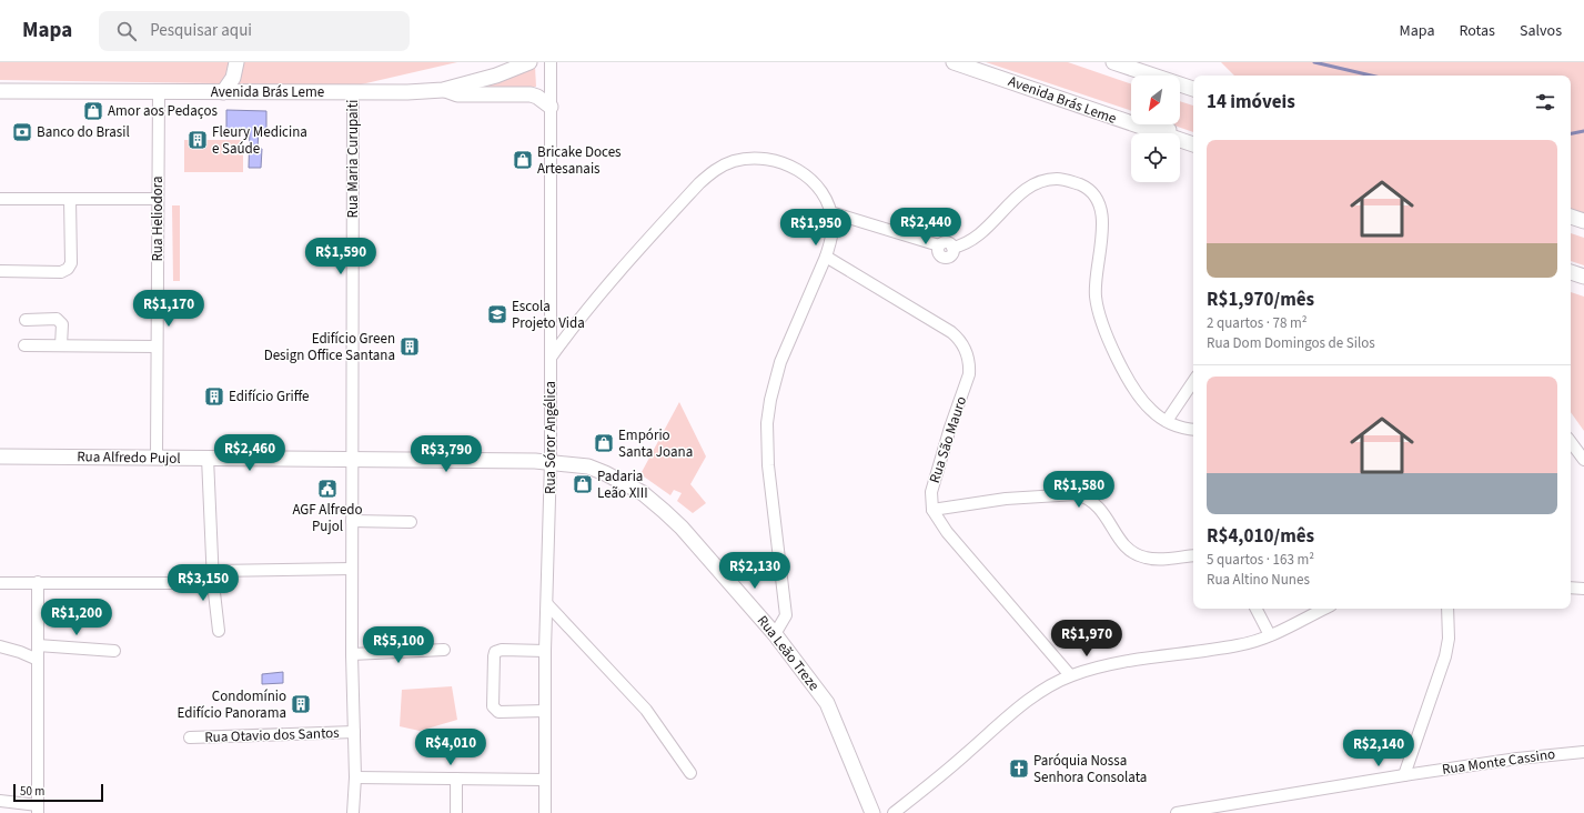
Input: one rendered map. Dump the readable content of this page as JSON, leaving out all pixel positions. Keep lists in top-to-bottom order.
{
  "streets": {
    "main road": ["Avenida Brás Leme", "Rua Alfredo Pujol", "Rua Leão Treze"],
    "street": [
      "Rua Maria Curupaiti",
      "Rua Heliodora",
      "Rua Sóror Angélica",
      "Rua São Mauro",
      "Rua Otavio dos Santos",
      "Rua Monte Cassino"
    ]
  },
  "crossings": [
    ["Avenida Brás Leme", "Rua Maria Curupaiti"],
    ["Avenida Brás Leme", "Rua Heliodora"],
    ["Rua Maria Curupaiti", "Rua Alfredo Pujol"],
    ["Rua Maria Curupaiti", "Rua Otavio dos Santos"],
    ["Rua Heliodora", "Rua Alfredo Pujol"],
    ["Rua Sóror Angélica", "Rua Alfredo Pujol"],
    ["Rua Sóror Angélica", "Rua Leão Treze"],
    ["Rua Alfredo Pujol", "Rua Leão Treze"]
  ],
  "places": {
    "shop": [
      "Amor aos Pedaços",
      "Bricake Doces Artesanais",
      "Empório Santa Joana",
      "Padaria Leão XIII"
    ],
    "bank": ["Banco do Brasil"],
    "building": [
      "Fleury Medicina e Saúde",
      "Edifício Green Design Office Santana",
      "Edifício Griffe",
      "Condomínio Edifício Panorama"
    ],
    "school or university": ["Escola Projeto Vida"],
    "public building": ["AGF Alfredo Pujol"],
    "church": ["Paróquia Nossa Senhora Consolata"]
  },
  "scale_bar": "50 m",
  "north": "bottom left",
  "page": {
    "header": "Mapa",
    "search": "Pesquisar aqui",
    "nav": ["Mapa", "Rotas", "Salvos"],
    "heading": "14 imóveis",
    "list": [
      {
        "name": "R$1,970/mês",
        "note": "2 quartos · 78 m² · Rua Dom Domingos de Silos"
      },
      {
        "name": "R$4,010/mês",
        "note": "5 quartos · 163 m² · Rua Altino Nunes"
      }
    ],
    "price": [
      "R$2,440",
      "R$1,950",
      "R$1,590",
      "R$1,170",
      "R$2,460",
      "R$3,790",
      "R$1,580",
      "R$2,130",
      "R$3,150",
      "R$1,200",
      "R$1,970",
      "R$5,100",
      "R$4,010",
      "R$2,140"
    ],
    "scale": "50 m"
  }
}
